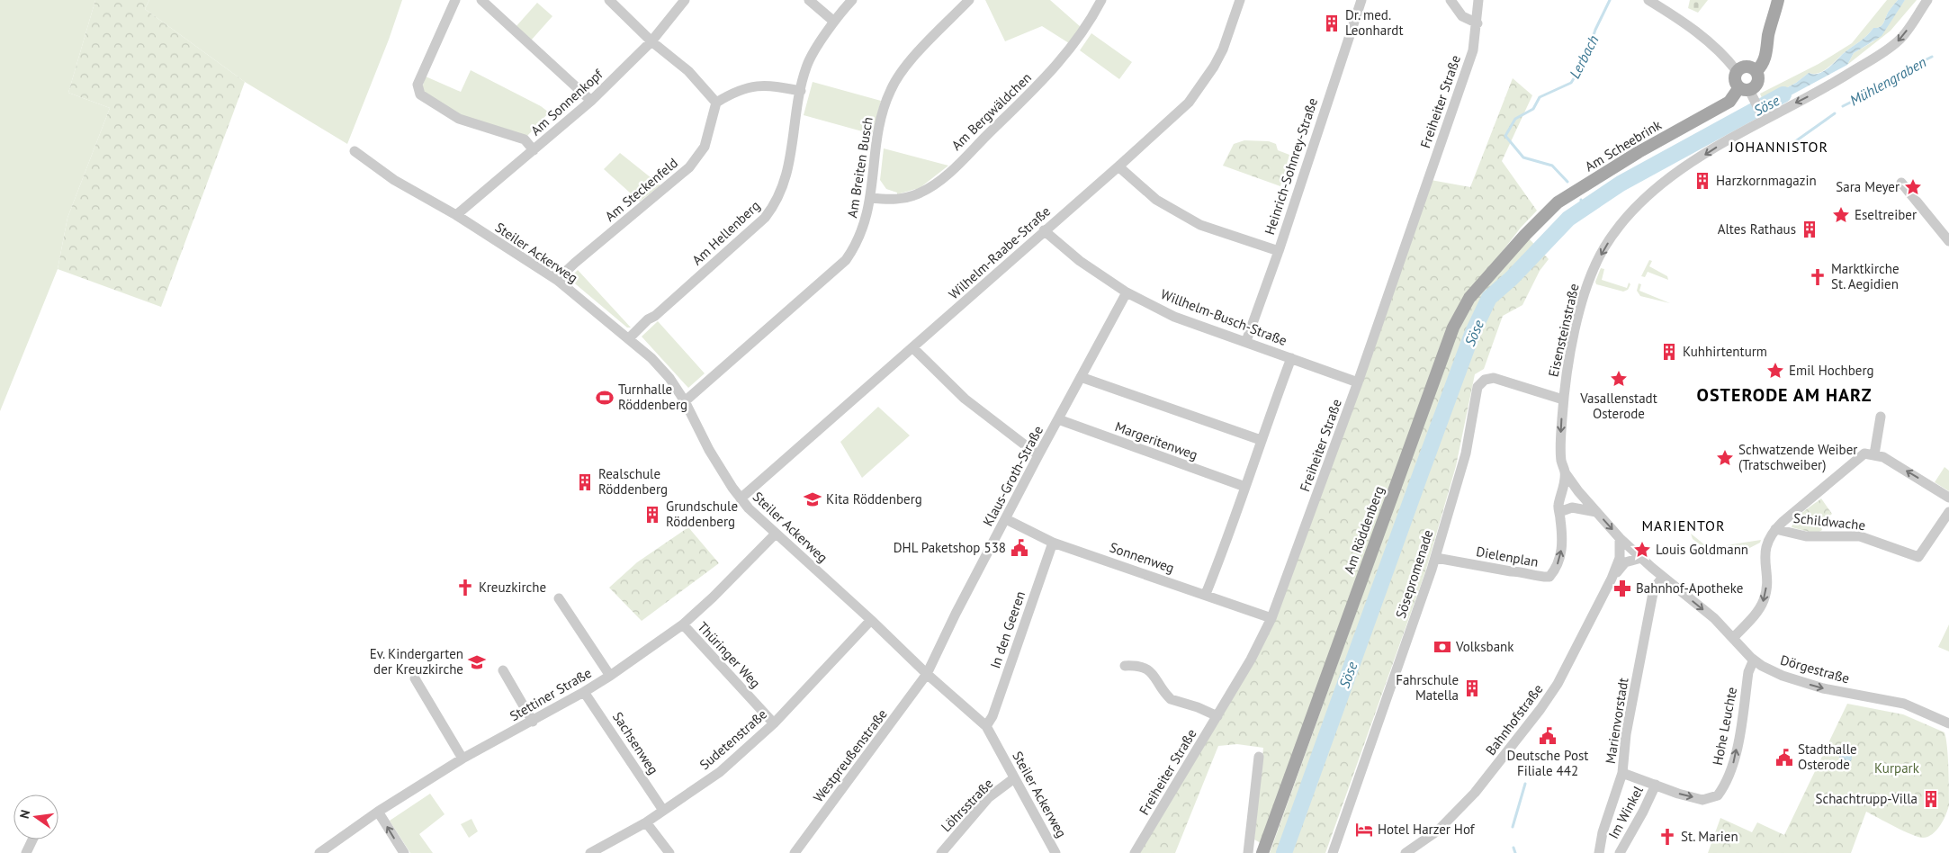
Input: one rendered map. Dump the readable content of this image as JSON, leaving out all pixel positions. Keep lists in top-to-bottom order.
{
  "streets": {
    "main road": ["Am Scheebrink", "Am Röddenberg"],
    "street": [
      "Freiheiter Straße",
      "Am Sonnenkopf",
      "Am Bergwäldchen",
      "Heinrich-Sohnrey-Straße",
      "Am Breiten Busch",
      "Am Steckenfeld",
      "Am Hellenberg",
      "Steiler Ackerweg",
      "Wilhelm-Raabe-Straße",
      "Willhelm-Busch-Straße",
      "Eisensteinstraße",
      "Margeritenweg",
      "Klaus-Groth-Straße",
      "Schildwache",
      "Dielenplan",
      "Sonnenweg",
      "Sösepromenade",
      "In den Geeren",
      "Thüringer Weg",
      "Dörgestraße",
      "Stettiner Straße",
      "Bahnhofstraße",
      "Marienvorstadt",
      "Hohe Leuchte",
      "Sudetenstraße",
      "Sachsenweg",
      "Westpreußenstraße",
      "Löhrsstraße",
      "Im Winkel"
    ]
  },
  "crossings": [
    ["Freiheiter Straße", "Willhelm-Busch-Straße"],
    ["Freiheiter Straße", "Sonnenweg"],
    ["Am Sonnenkopf", "Steiler Ackerweg"],
    ["Am Bergwäldchen", "Am Breiten Busch"],
    ["Am Scheebrink", "Am Röddenberg"],
    ["Heinrich-Sohnrey-Straße", "Willhelm-Busch-Straße"],
    ["Am Breiten Busch", "Steiler Ackerweg"],
    ["Am Steckenfeld", "Steiler Ackerweg"],
    ["Am Hellenberg", "Steiler Ackerweg"],
    ["Steiler Ackerweg", "Wilhelm-Raabe-Straße"],
    ["Steiler Ackerweg", "Klaus-Groth-Straße"],
    ["Steiler Ackerweg", "In den Geeren"],
    ["Steiler Ackerweg", "Stettiner Straße"],
    ["Steiler Ackerweg", "Sudetenstraße"],
    ["Steiler Ackerweg", "Westpreußenstraße"],
    ["Steiler Ackerweg", "Löhrsstraße"],
    ["Wilhelm-Raabe-Straße", "Willhelm-Busch-Straße"],
    ["Willhelm-Busch-Straße", "Klaus-Groth-Straße"],
    ["Eisensteinstraße", "Dielenplan"],
    ["Eisensteinstraße", "Sösepromenade"],
    ["Eisensteinstraße", "Dörgestraße"],
    ["Margeritenweg", "Klaus-Groth-Straße"],
    ["Klaus-Groth-Straße", "Sonnenweg"],
    ["Klaus-Groth-Straße", "Westpreußenstraße"],
    ["Dielenplan", "Sösepromenade"],
    ["Sonnenweg", "In den Geeren"],
    ["Thüringer Weg", "Stettiner Straße"],
    ["Thüringer Weg", "Sudetenstraße"],
    ["Dörgestraße", "Marienvorstadt"],
    ["Dörgestraße", "Hohe Leuchte"],
    ["Stettiner Straße", "Sachsenweg"],
    ["Marienvorstadt", "Hohe Leuchte"],
    ["Marienvorstadt", "Im Winkel"],
    ["Sudetenstraße", "Sachsenweg"]
  ],
  "one_way": ["Eisensteinstraße", "Dörgestraße", "Hohe Leuchte"],
  "districts": ["JOHANNISTOR", "OSTERODE AM HARZ", "MARIENTOR"],
  "water": ["Lerbach", "Mühlengraben", "Söse"],
  "parks": ["Kurpark"],
  "places": {
    "building": [
      "Dr. med. Leonhardt",
      "Harzkornmagazin",
      "Altes Rathaus",
      "Kuhhirtenturm",
      "Realschule Röddenberg",
      "Grundschule Röddenberg",
      "Fahrschule Matella",
      "Schachtrupp-Villa"
    ],
    "place": [
      "Sara Meyer",
      "Eseltreiber",
      "Emil Hochberg",
      "Vasallenstadt Osterode",
      "Schwatzende Weiber (Tratschweiber)",
      "Louis Goldmann"
    ],
    "church": ["Marktkirche St. Aegidien", "Kreuzkirche", "St. Marien"],
    "sports": ["Turnhalle Röddenberg"],
    "school or university": ["Kita Röddenberg", "Ev. Kindergarten der Kreuzkirche"],
    "public building": ["DHL Paketshop 538", "Deutsche Post Filiale 442", "Stadthalle Osterode"],
    "pharmacy": ["Bahnhof-Apotheke"],
    "bank": ["Volksbank"],
    "hotel": ["Hotel Harzer Hof"]
  },
  "north": "left"
}
